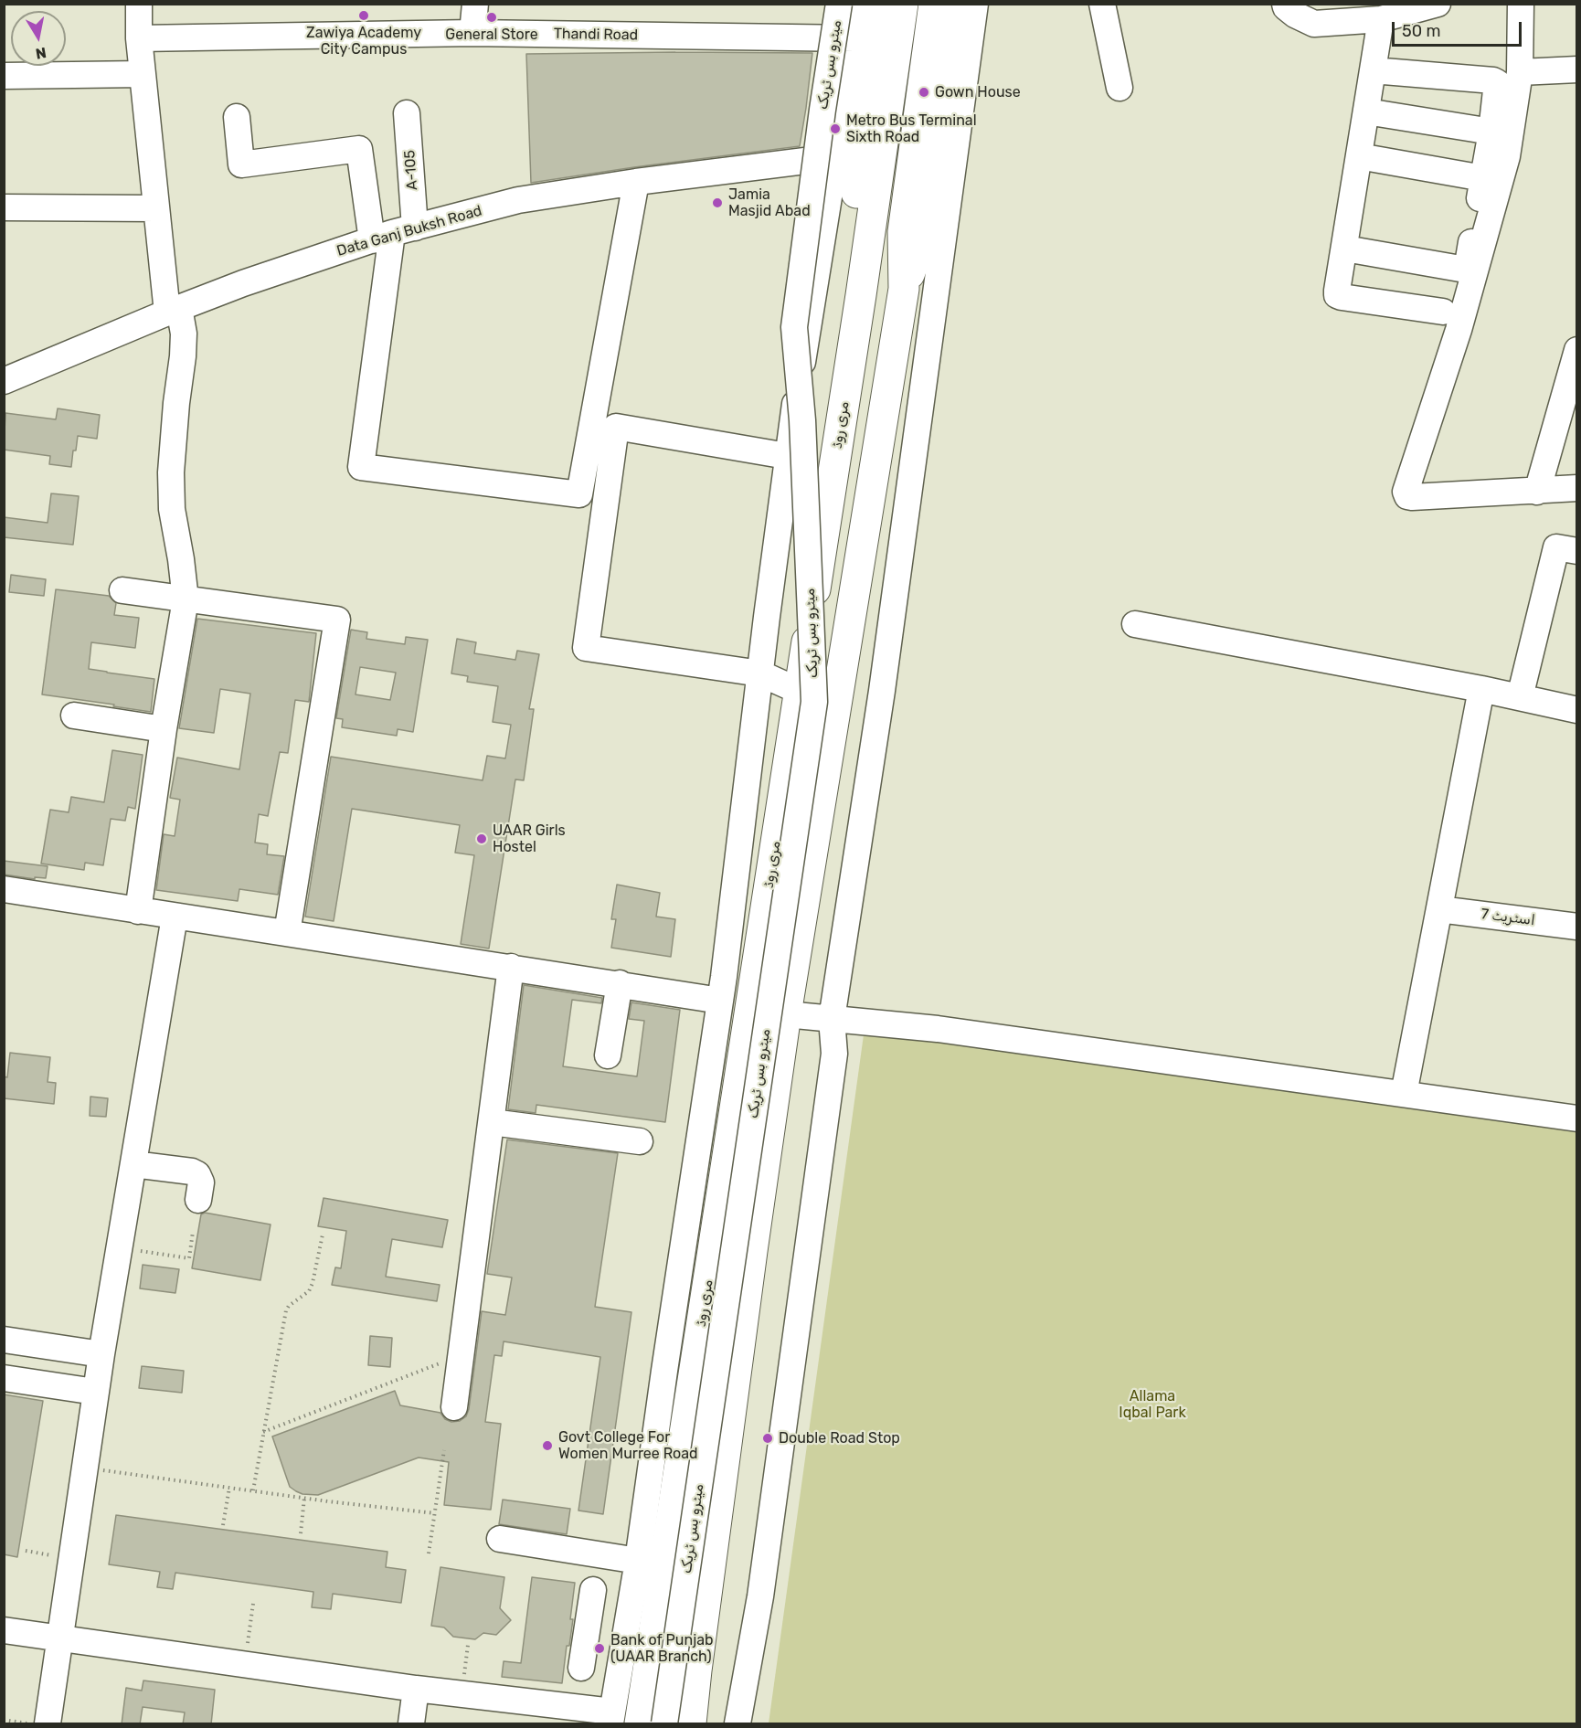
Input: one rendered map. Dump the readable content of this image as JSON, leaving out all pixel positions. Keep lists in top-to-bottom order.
{
  "streets": {
    "main road": ["مری روڈ"],
    "street": [
      "Thandi Road",
      "میٹرو بس ٹریک",
      "A-105",
      "Data Ganj Buksh Road",
      "اسٹریٹ 7"
    ]
  },
  "crossings": [
    ["A-105", "Data Ganj Buksh Road"]
  ],
  "parks": ["Allama Iqbal Park"],
  "places": [
    "Zawiya Academy City Campus",
    "General Store",
    "Gown House",
    "Metro Bus Terminal Sixth Road",
    "Jamia Masjid Abad",
    "UAAR Girls Hostel",
    "Double Road Stop",
    "Govt College For Women Murree Road",
    "Bank of Punjab (UAAR Branch)"
  ],
  "scale_bar": "50 m",
  "north": "bottom"
}
